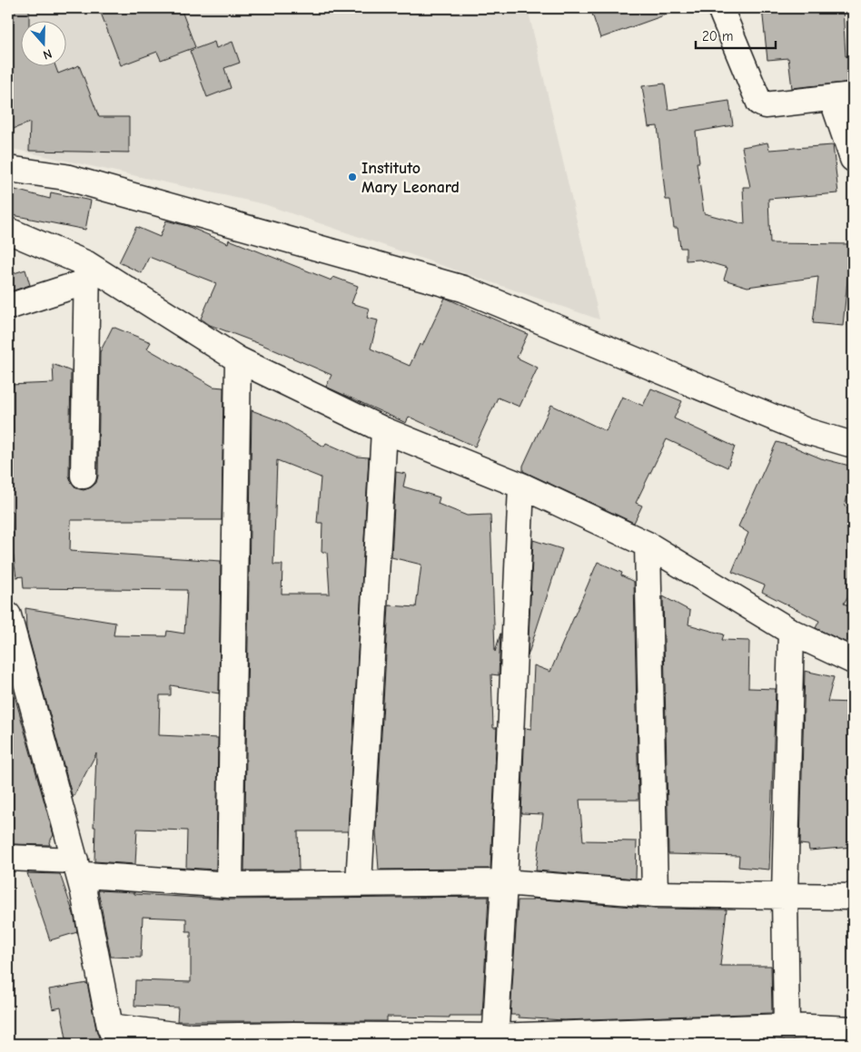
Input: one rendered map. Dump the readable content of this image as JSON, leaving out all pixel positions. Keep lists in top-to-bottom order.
{
  "places": ["Instituto Mary Leonard"],
  "scale_bar": "20 m",
  "north": "bottom"
}
